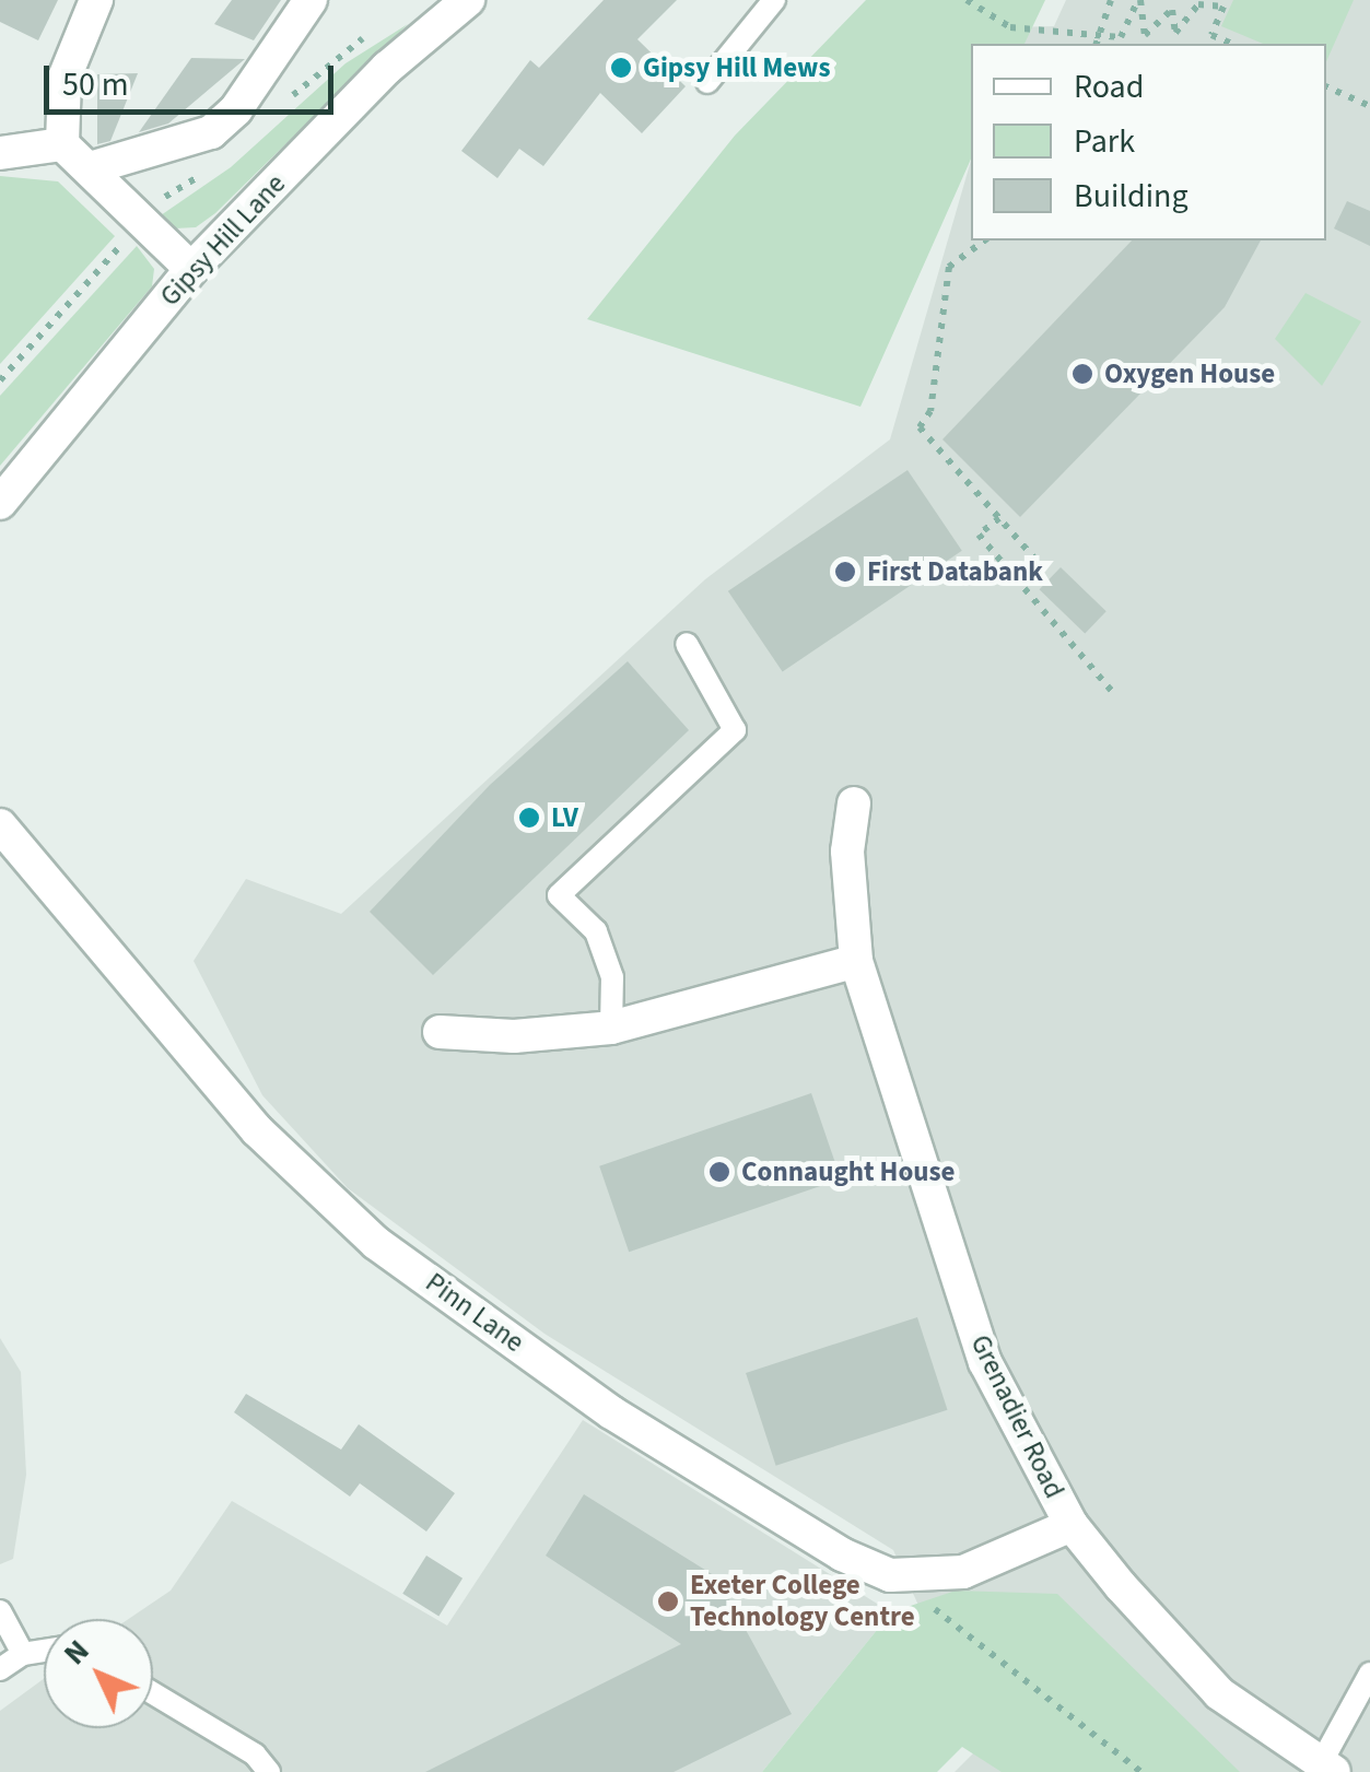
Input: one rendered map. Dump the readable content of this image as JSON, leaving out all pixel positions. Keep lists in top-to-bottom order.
{
  "streets": {
    "street": ["Gipsy Hill Lane", "Pinn Lane", "Grenadier Road"]
  },
  "crossings": [
    ["Pinn Lane", "Grenadier Road"]
  ],
  "places": [
    "Gipsy Hill Mews",
    "Oxygen House",
    "First Databank",
    "LV",
    "Connaught House",
    "Exeter College Technology Centre"
  ],
  "legend": ["Road", "Park", "Building"],
  "scale_bar": "50 m",
  "north": "top left"
}
